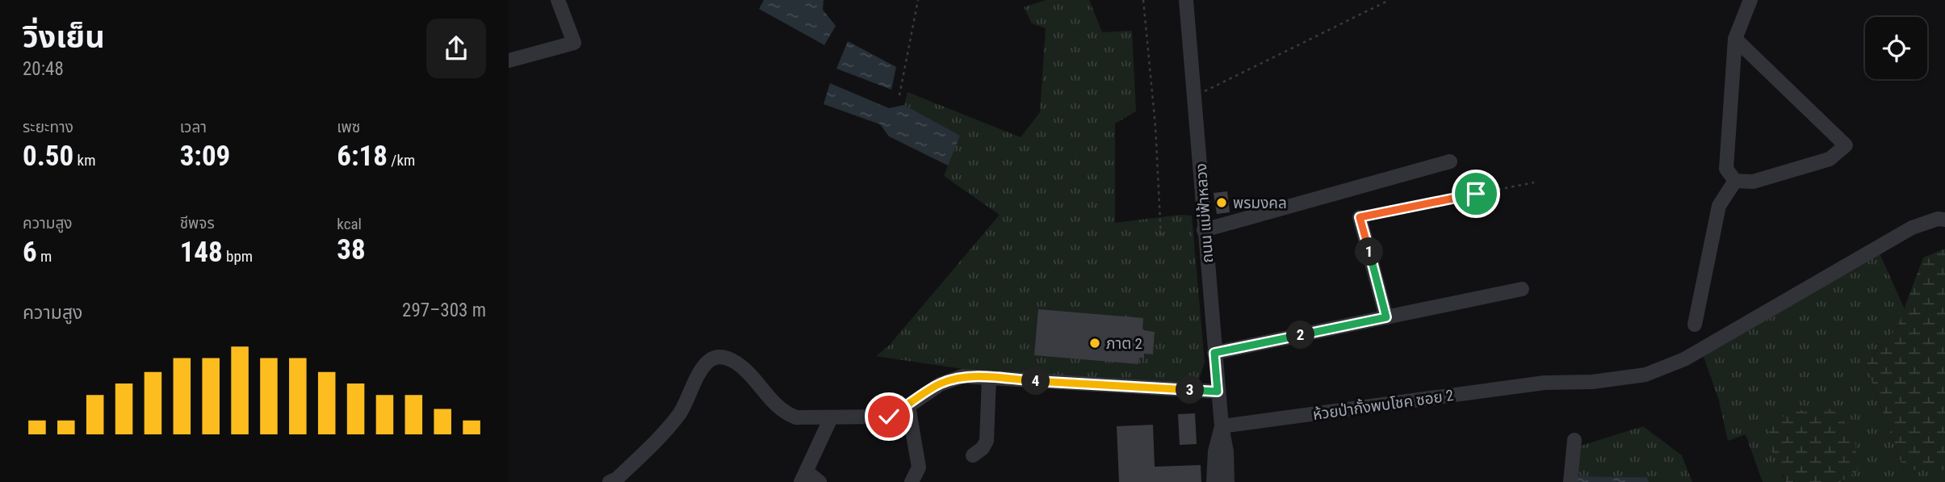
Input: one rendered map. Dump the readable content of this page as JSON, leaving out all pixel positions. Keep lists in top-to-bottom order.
{
  "streets": {
    "street": ["ถนน แม่ฟ้าหลวง", "ห้วยป่ากั้งพบโชค ซอย 2"]
  },
  "crossings": [
    ["ถนน แม่ฟ้าหลวง", "ห้วยป่ากั้งพบโชค ซอย 2"]
  ],
  "places": ["พรมงคล", "ภาต 2"],
  "page": {
    "heading": ["วิ่งเย็น", "20:48"],
    "stats": [
      ["ระยะทาง", "0.50 km"],
      ["เวลา", "3:09"],
      ["เพซ", "6:18 /km"],
      ["ความสูง", "6 m"],
      ["ชีพจร", "148 bpm"],
      ["kcal", "38"]
    ],
    "pins": [
      "1",
      "2",
      "4",
      "3"
    ],
    "chart": ["ความสูง", "297–303 m"]
  }
}
